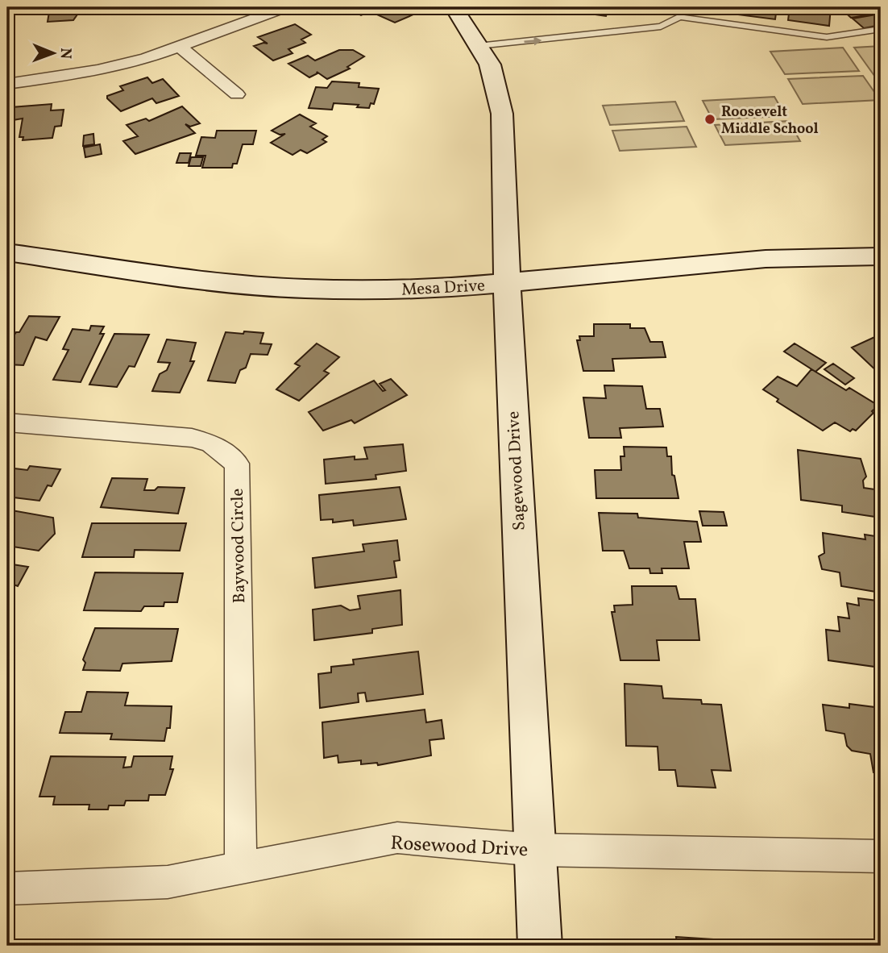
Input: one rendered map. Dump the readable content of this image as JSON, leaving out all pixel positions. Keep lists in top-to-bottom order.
{
  "streets": {
    "street": [
      "Mesa Drive",
      "Sagewood Drive",
      "Baywood Circle",
      "Rosewood Drive"
    ]
  },
  "crossings": [
    ["Mesa Drive", "Sagewood Drive"],
    ["Sagewood Drive", "Rosewood Drive"],
    ["Baywood Circle", "Rosewood Drive"]
  ],
  "places": ["Roosevelt Middle School"],
  "north": "right"
}
